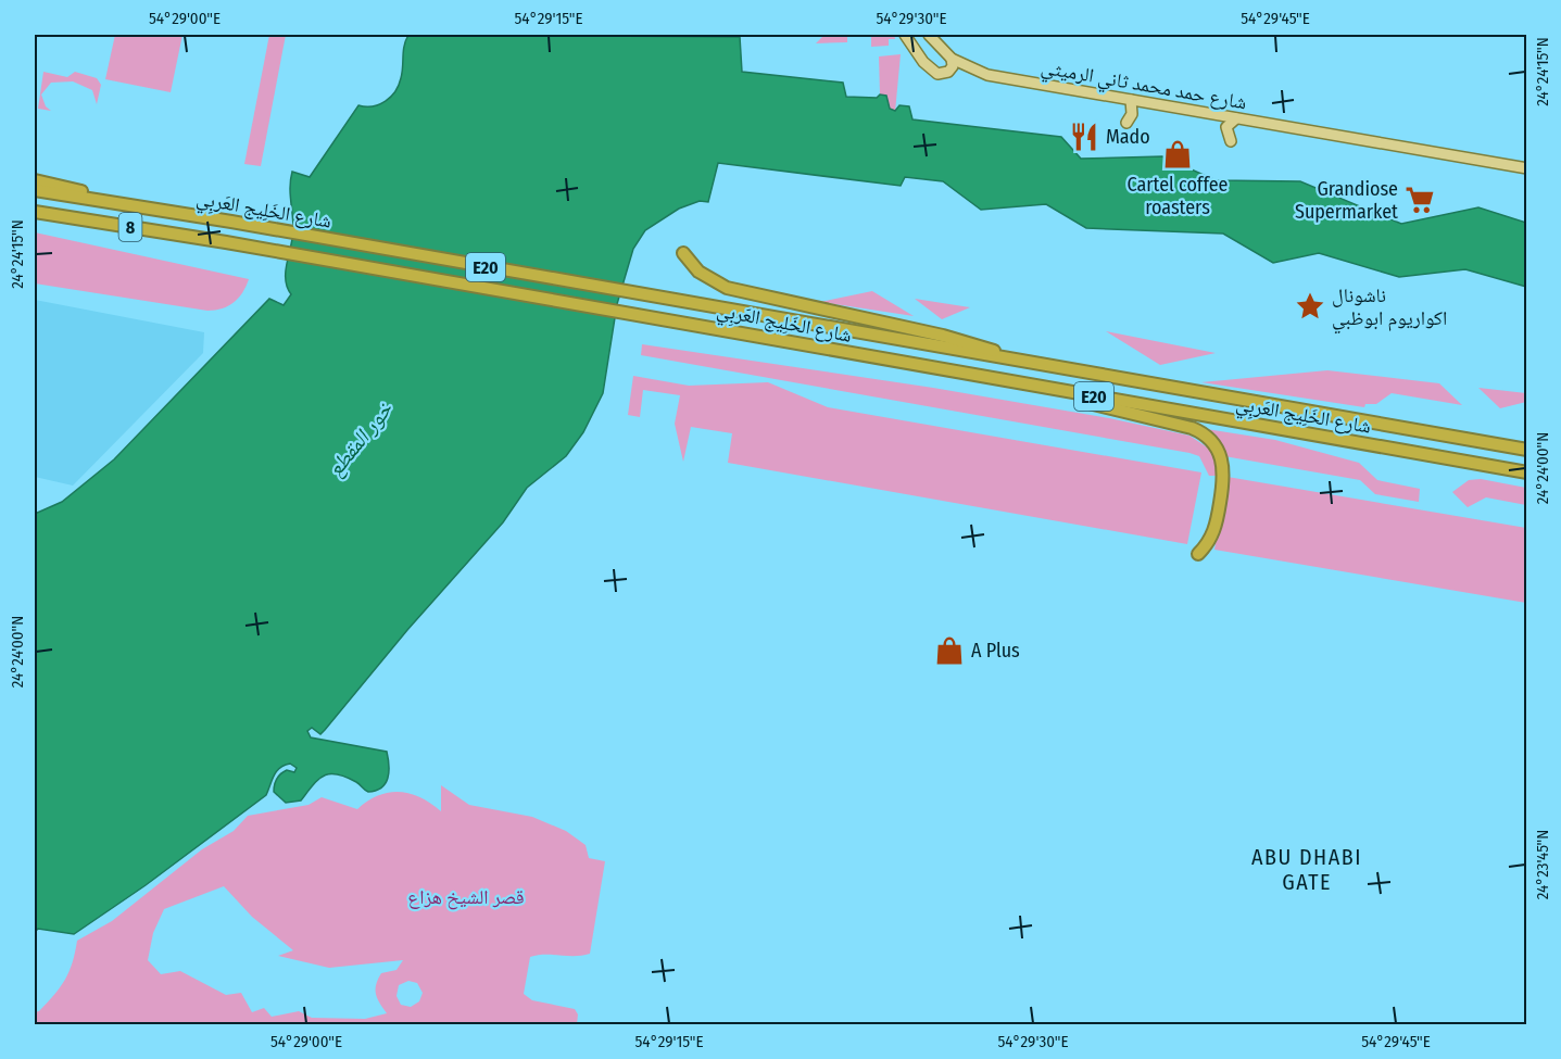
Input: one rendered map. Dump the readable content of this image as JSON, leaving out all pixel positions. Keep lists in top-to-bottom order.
{
  "streets": {
    "highway": ["شارع الخَلِيج العَربِي", "8", "E20"],
    "main road": ["شارع حمد محمد ثاني الرميثي"]
  },
  "districts": ["ABU DHABI GATE"],
  "water": ["خور المقطع"],
  "parks": ["قصر الشيخ هزاع"],
  "places": {
    "restaurant": ["Mado"],
    "shop": ["Cartel coffee roasters", "A Plus"],
    "supermarket": ["Grandiose Supermarket"],
    "place": ["ناشونال اكواريوم ابوظبي"]
  },
  "coordinates": [
    "54°29'00\"E",
    "54°29'15\"E",
    "54°29'30\"E",
    "54°29'45\"E",
    "24°24'15\"N",
    "24°24'00\"N",
    "24°23'45\"N"
  ]
}
